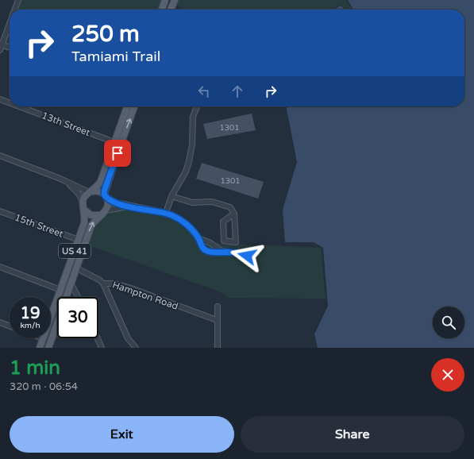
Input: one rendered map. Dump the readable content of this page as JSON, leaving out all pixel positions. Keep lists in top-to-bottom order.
{
  "streets": {
    "main road": ["US 41"],
    "street": ["13th Street", "15th Street", "Hampton Road"]
  },
  "crossings": [
    ["15th Street", "US 41"],
    ["US 41", "Hampton Road"]
  ],
  "house_numbers": ["1301", "1301"],
  "page": {
    "turn": ["250 m", "Tamiami Trail"],
    "speed": "19 km/h",
    "limit": "30",
    "heading": ["1 min", "320 m · 06:54"],
    "buttons": ["Exit", "Share"]
  }
}
